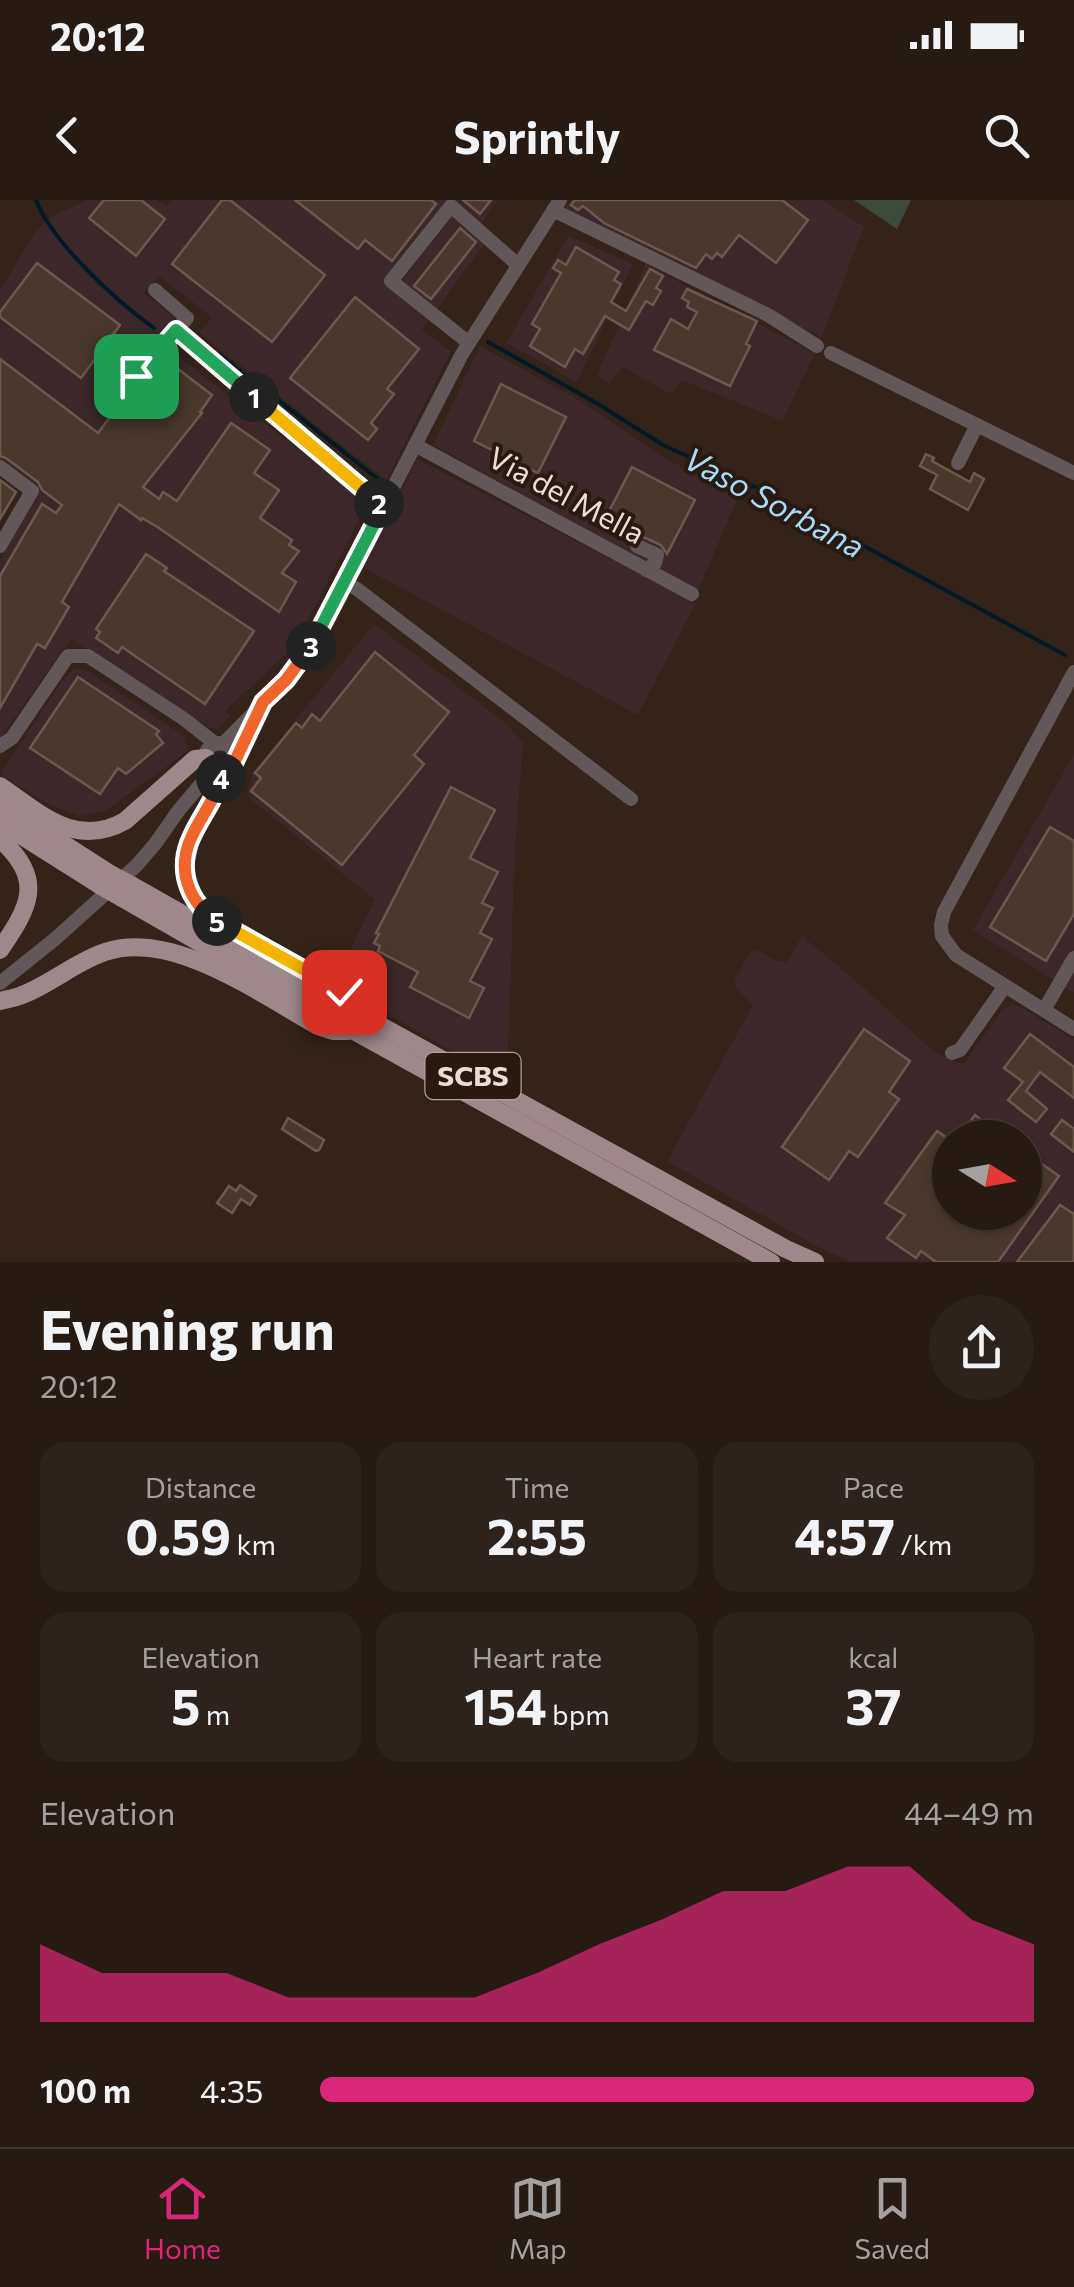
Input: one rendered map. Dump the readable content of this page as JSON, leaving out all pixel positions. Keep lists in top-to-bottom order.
{
  "streets": {
    "main road": ["SCBS"],
    "street": ["Via del Mella"]
  },
  "water": ["Vaso Sorbana"],
  "north": "right",
  "page": {
    "status": "20:12",
    "header": "Sprintly",
    "pins": [
      "1",
      "2",
      "3",
      "4",
      "5"
    ],
    "heading": ["Evening run", "20:12"],
    "stats": [
      ["Distance", "0.59 km"],
      ["Time", "2:55"],
      ["Pace", "4:57 /km"],
      ["Elevation", "5 m"],
      ["Heart rate", "154 bpm"],
      ["kcal", "37"]
    ],
    "chart": ["Elevation", "44–49 m"],
    "list": [
      {
        "name": "100 m",
        "note": "4:35"
      }
    ],
    "tabs": ["Home", "Map", "Saved"]
  }
}
